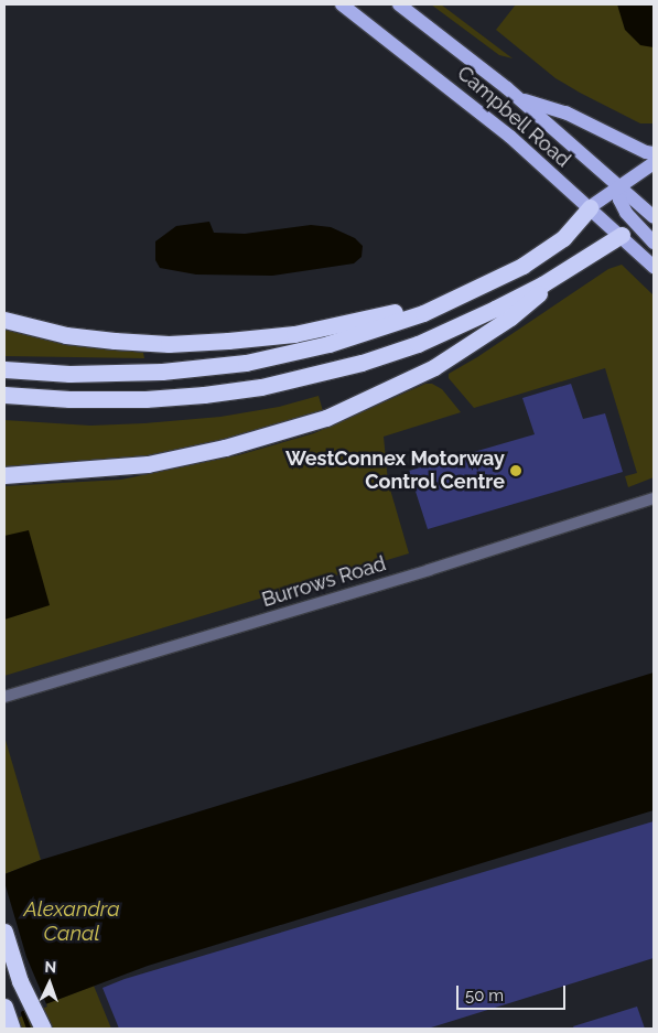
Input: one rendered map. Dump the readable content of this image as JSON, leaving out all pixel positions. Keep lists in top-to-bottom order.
{
  "streets": {
    "main road": ["Campbell Road"],
    "street": ["Burrows Road"]
  },
  "water": ["Alexandra Canal"],
  "places": ["WestConnex Motorway Control Centre"],
  "scale_bar": "50 m",
  "north": "top"
}
